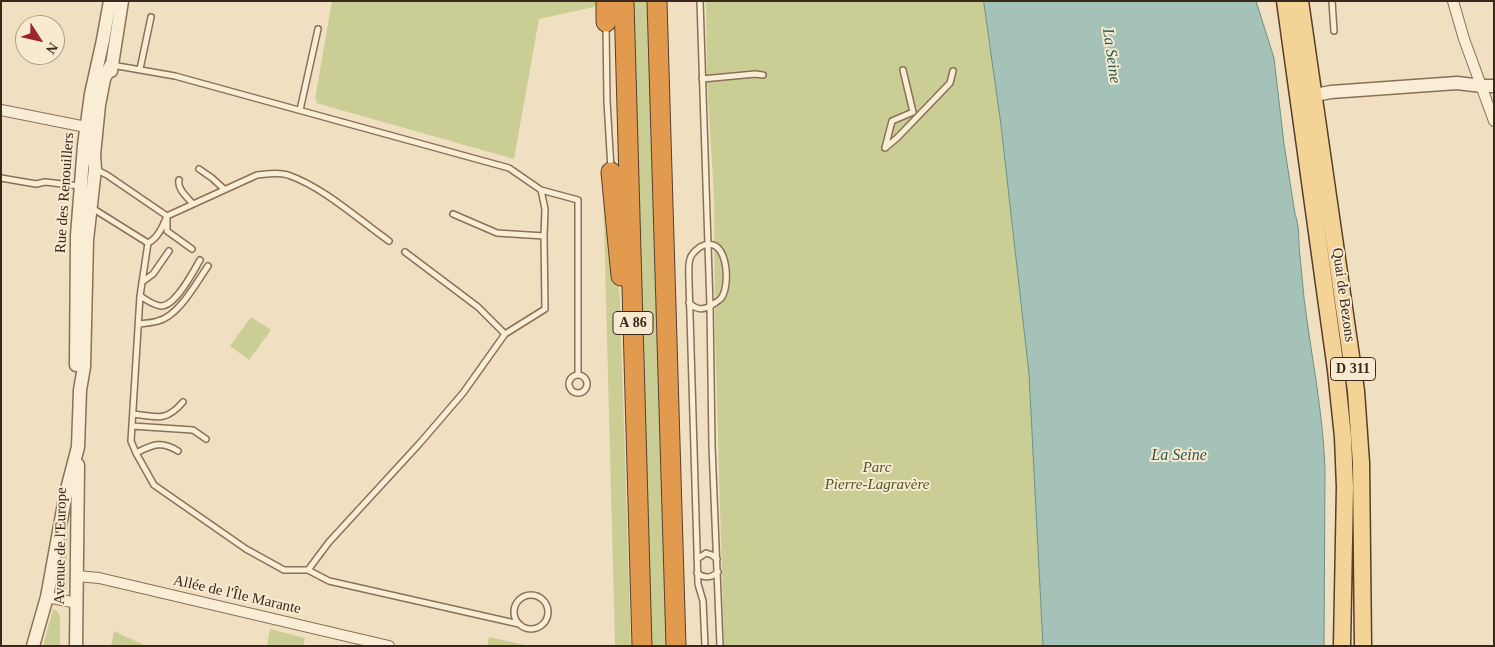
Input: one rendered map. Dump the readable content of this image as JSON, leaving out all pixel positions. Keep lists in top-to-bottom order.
{
  "streets": {
    "highway": ["A 86"],
    "main road": ["Quai de Bezons", "D 311"],
    "street": ["Rue des Renouillers", "Avenue de l'Europe", "Allée de l'Île Marante"]
  },
  "crossings": [
    ["Rue des Renouillers", "Avenue de l'Europe"],
    ["Quai de Bezons", "D 311"],
    ["Avenue de l'Europe", "Allée de l'Île Marante"]
  ],
  "water": ["La Seine"],
  "parks": ["Parc Pierre-Lagravère"],
  "north": "bottom right"
}
